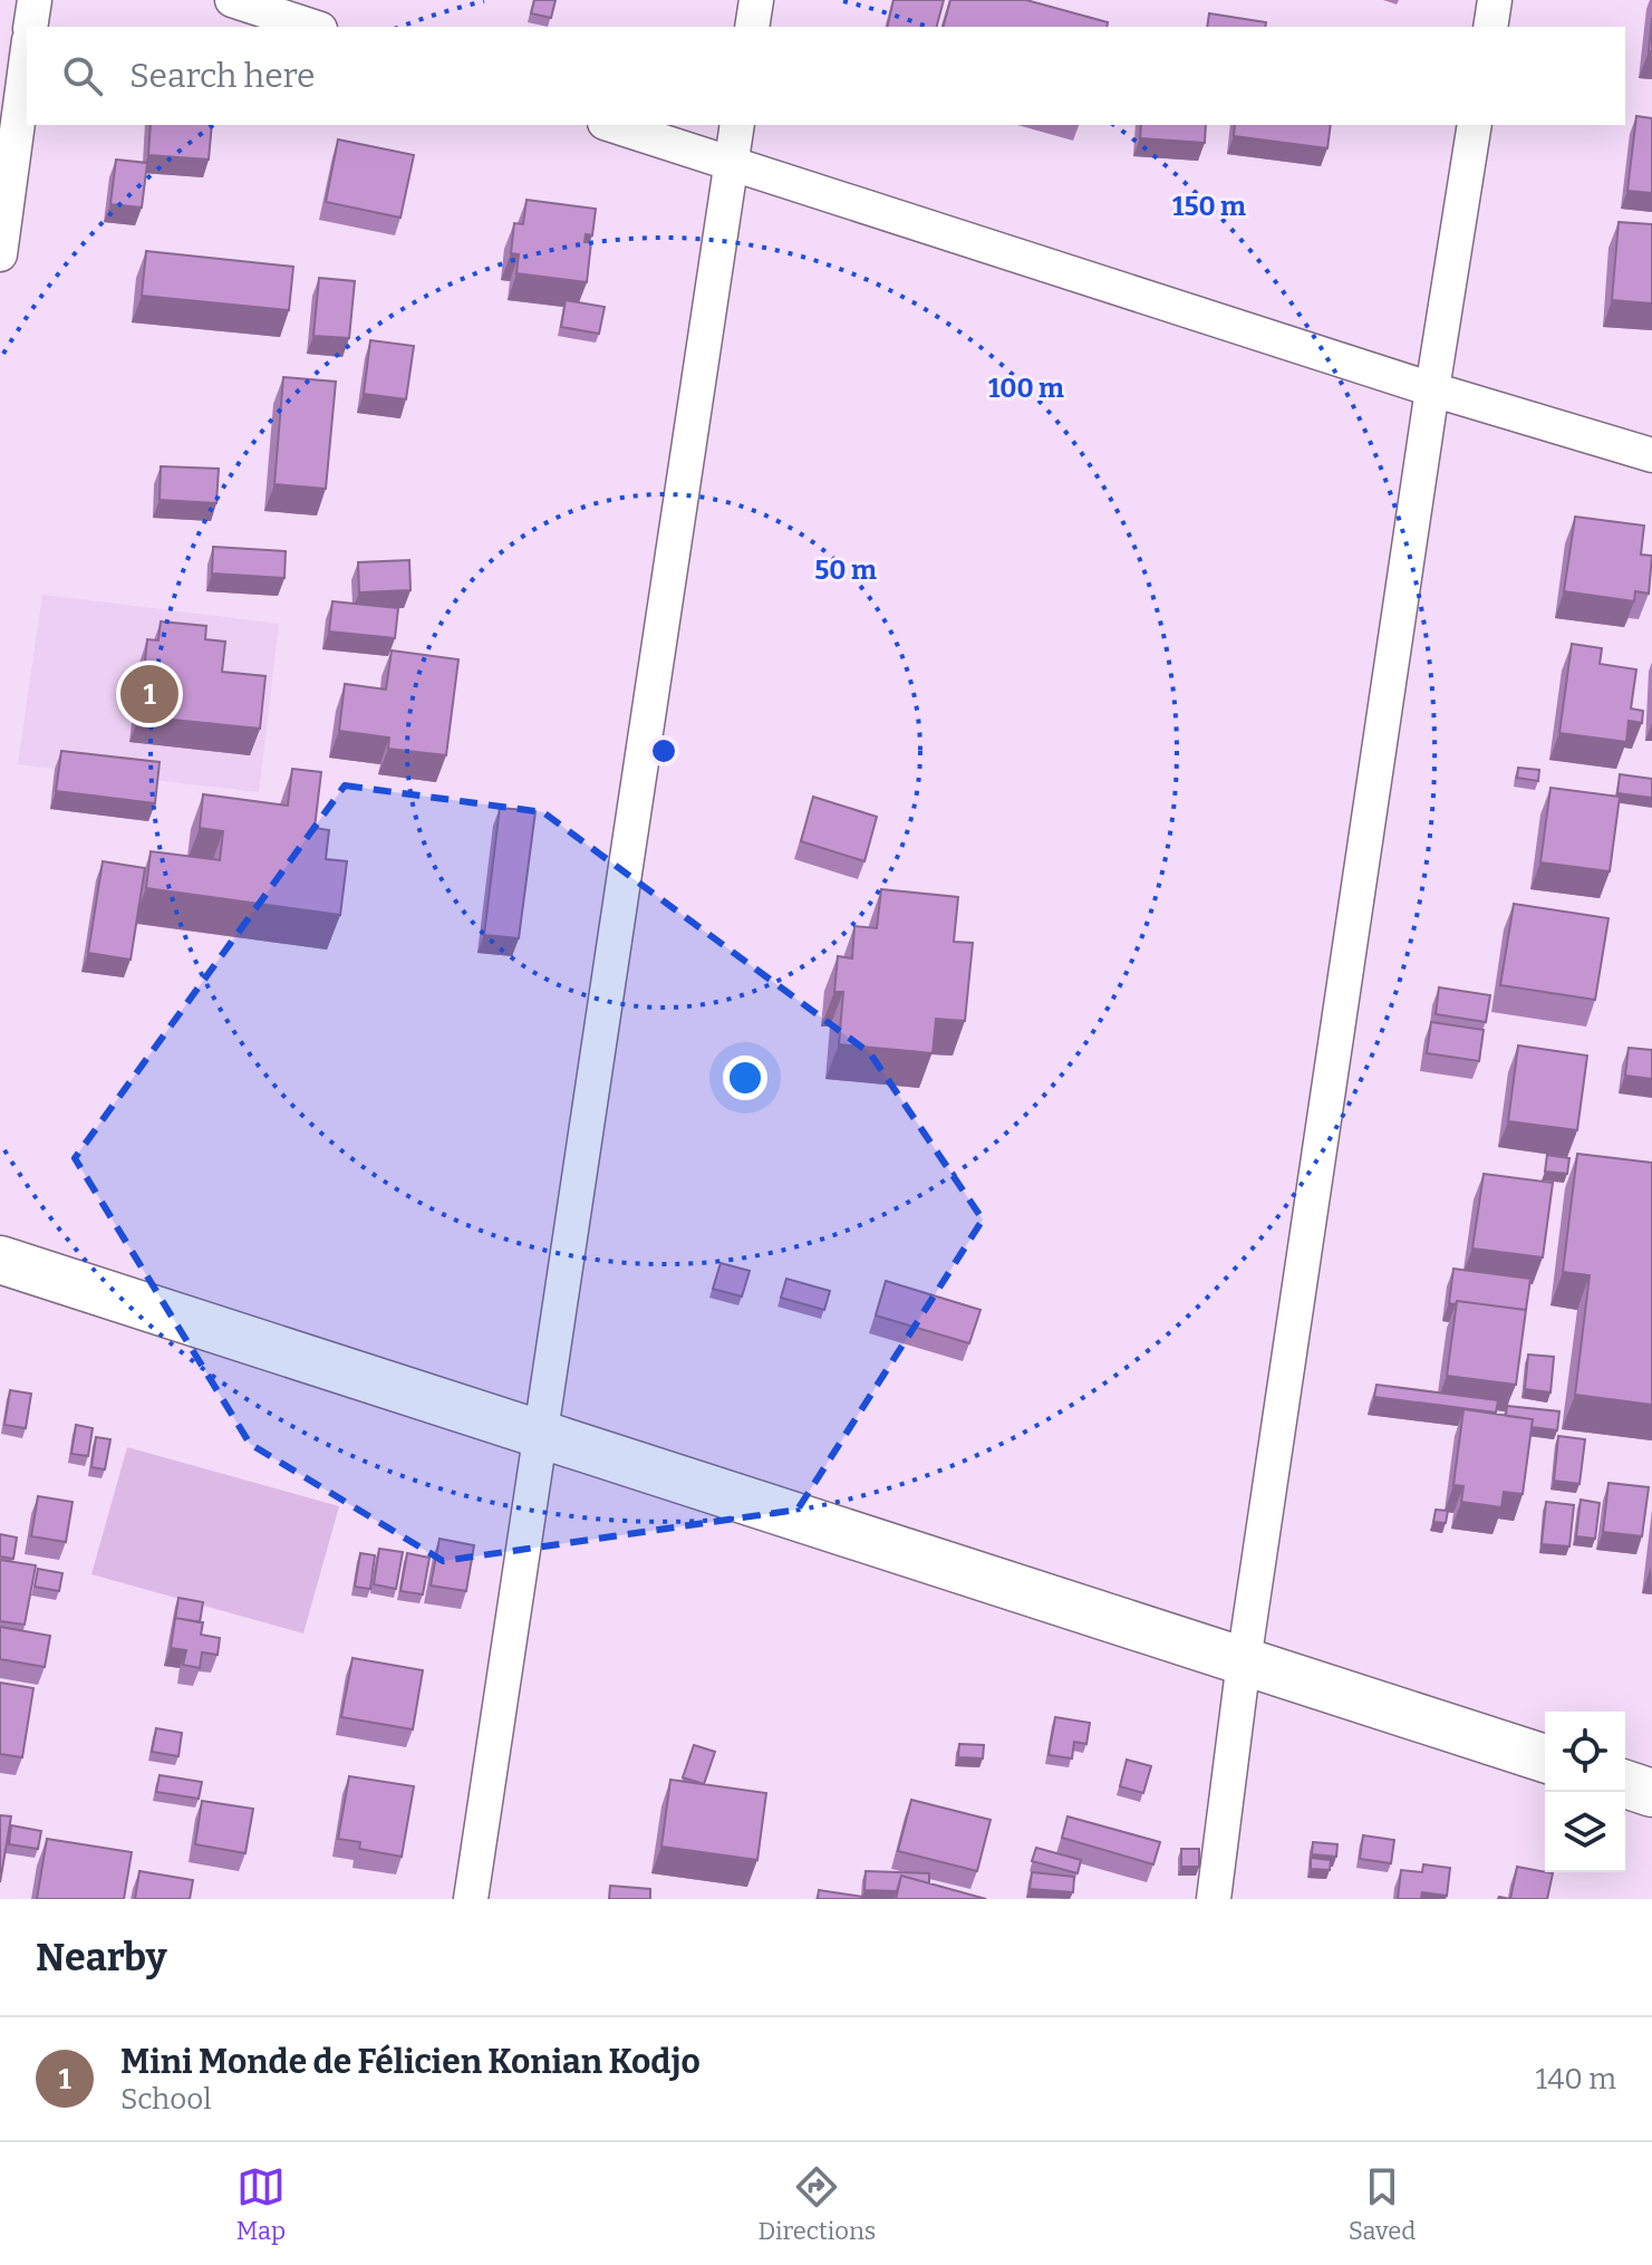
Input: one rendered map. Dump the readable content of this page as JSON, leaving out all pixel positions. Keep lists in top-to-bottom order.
{
  "page": {
    "search": "Search here",
    "pins": "1",
    "heading": "Nearby",
    "list": [
      {
        "mark": "1",
        "name": "Mini Monde de Félicien Konian Kodjo",
        "note": "School",
        "value": "140 m"
      }
    ],
    "nav": ["Map", "Directions", "Saved"]
  },
  "rings": ["150 m", "100 m", "50 m"]
}
